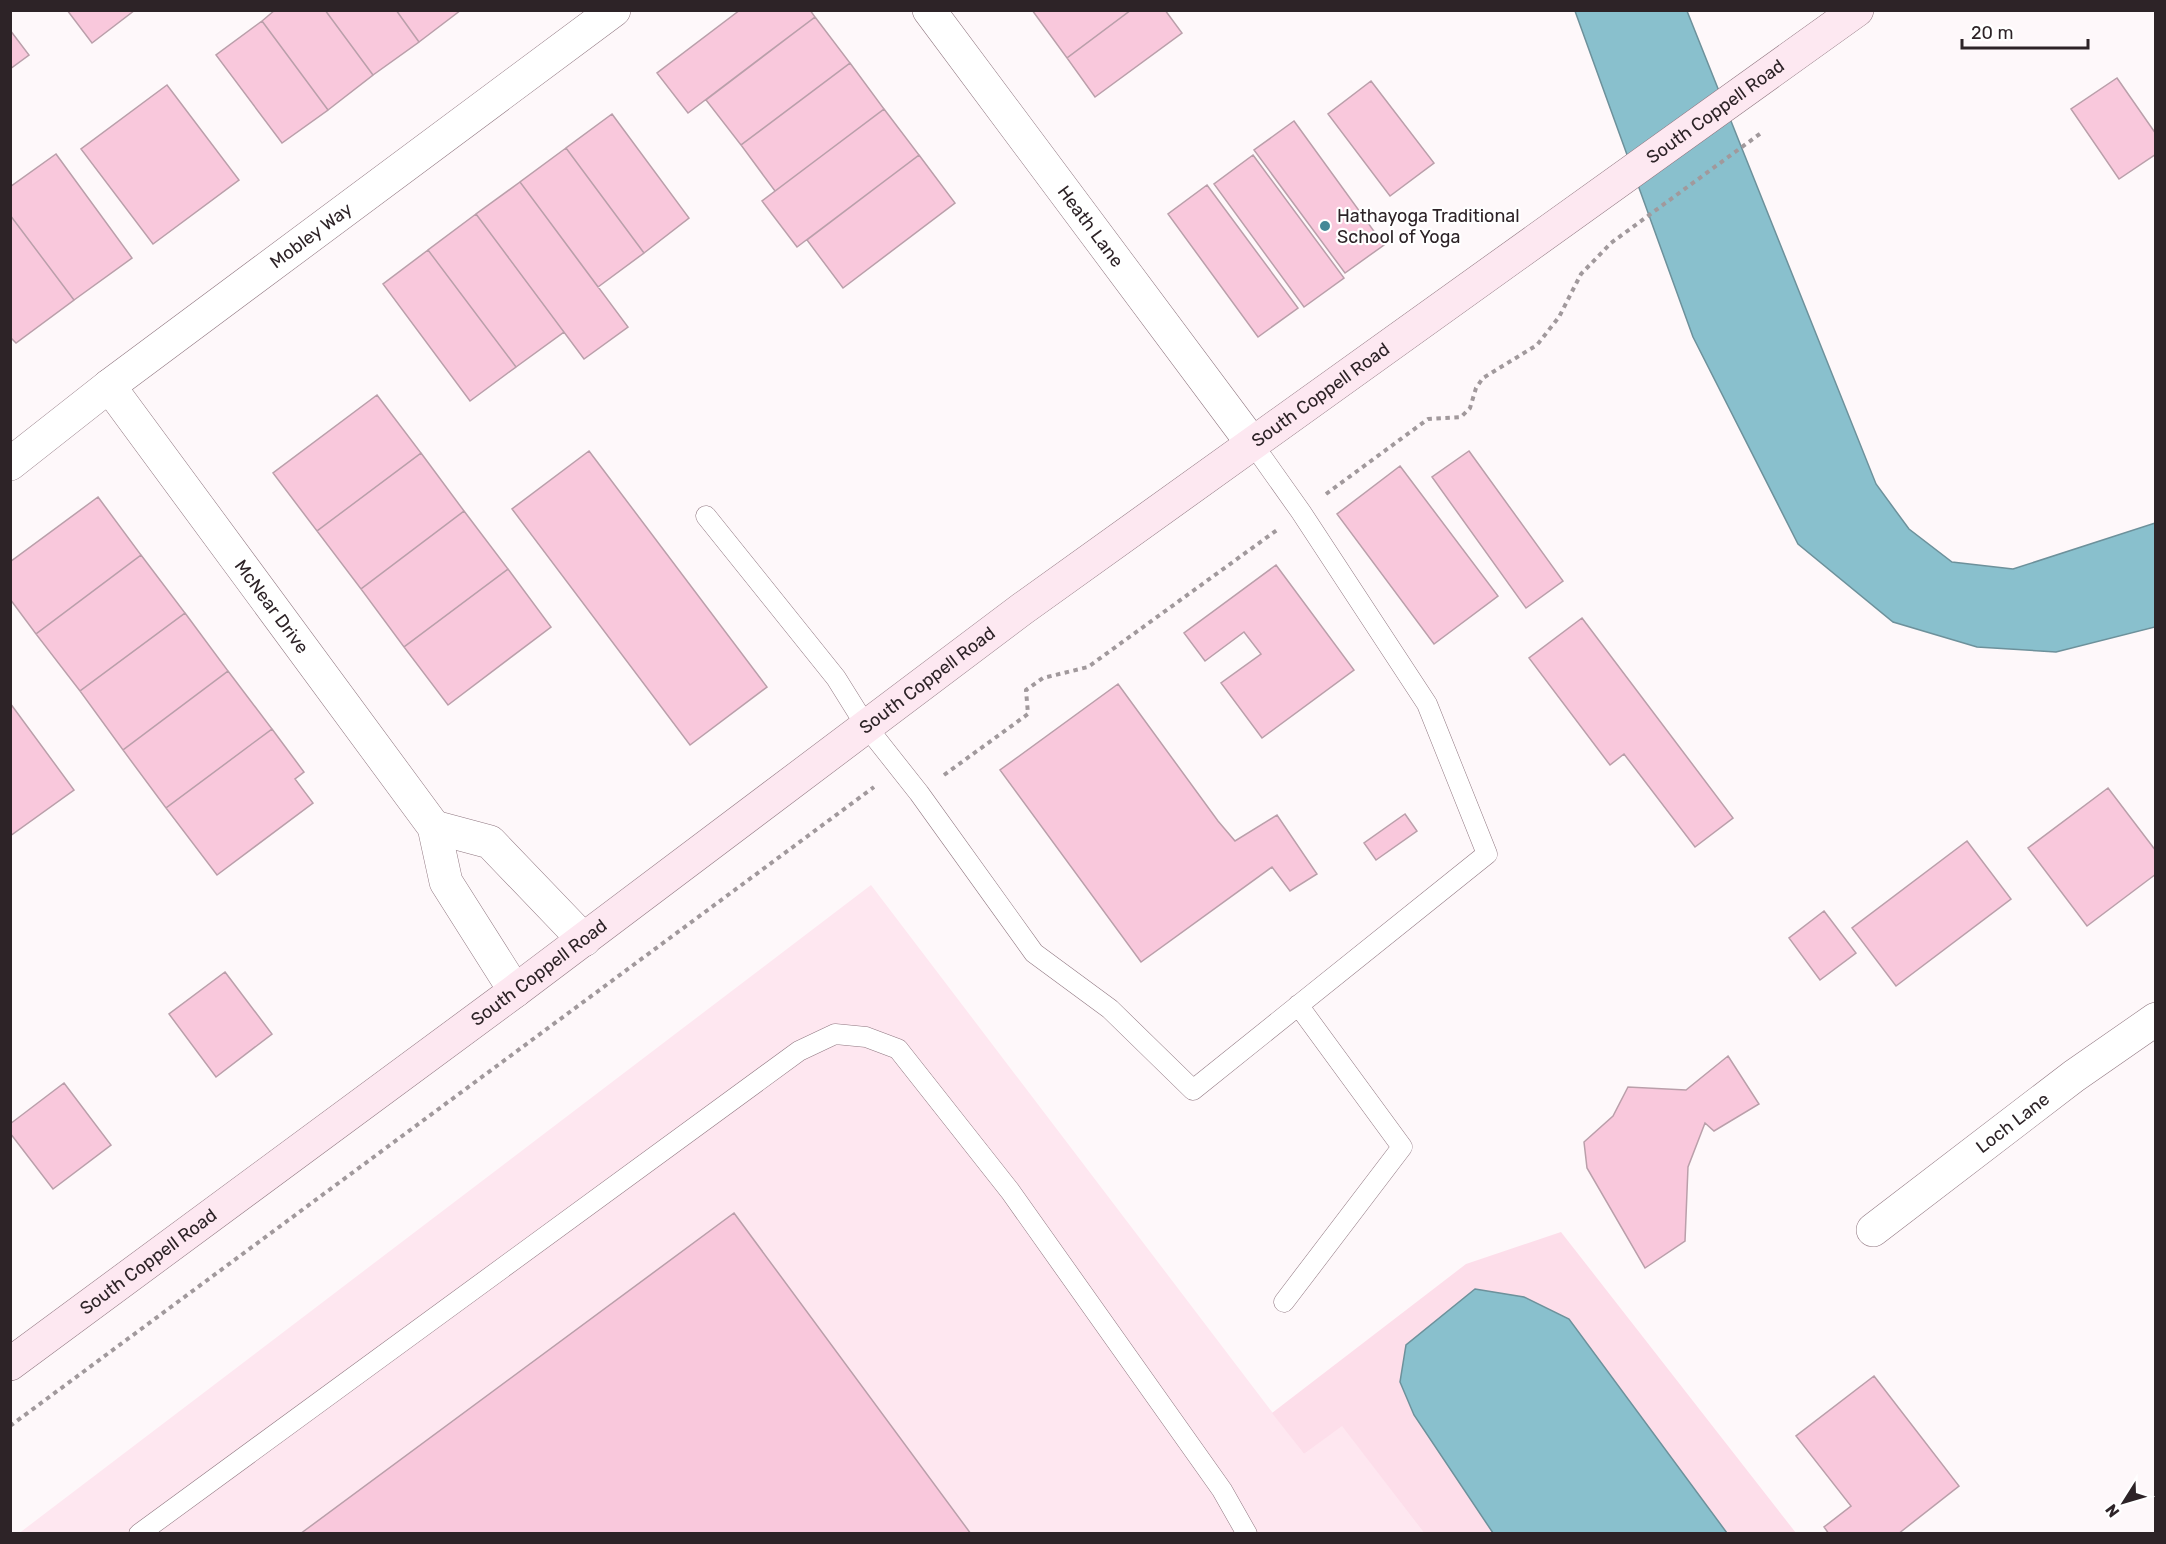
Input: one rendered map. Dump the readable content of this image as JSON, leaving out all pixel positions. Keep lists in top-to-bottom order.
{
  "streets": {
    "street": [
      "South Coppell Road",
      "Heath Lane",
      "Mobley Way",
      "McNear Drive",
      "Loch Lane"
    ]
  },
  "crossings": [
    ["South Coppell Road", "Heath Lane"],
    ["South Coppell Road", "McNear Drive"],
    ["Mobley Way", "McNear Drive"]
  ],
  "places": ["Hathayoga Traditional School of Yoga"],
  "scale_bar": "20 m",
  "north": "bottom left"
}
